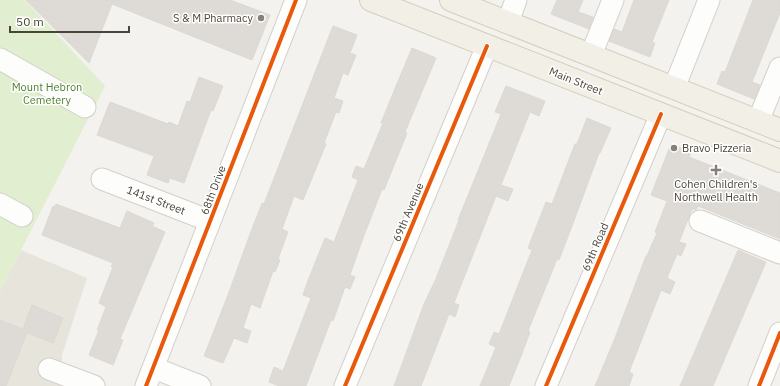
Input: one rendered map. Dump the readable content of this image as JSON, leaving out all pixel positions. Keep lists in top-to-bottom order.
{
  "streets": {
    "main road": ["Main Street"],
    "street": [
      "68th Drive",
      "141st Street",
      "69th Avenue",
      "69th Road"
    ]
  },
  "crossings": [
    ["Main Street", "69th Avenue"],
    ["Main Street", "69th Road"],
    ["68th Drive", "141st Street"]
  ],
  "parks": ["Mount Hebron Cemetery"],
  "places": {
    "other": ["S & M Pharmacy", "Bravo Pizzeria"],
    "health": ["Cohen Children's Northwell Health"]
  },
  "scale_bar": "50 m"
}
